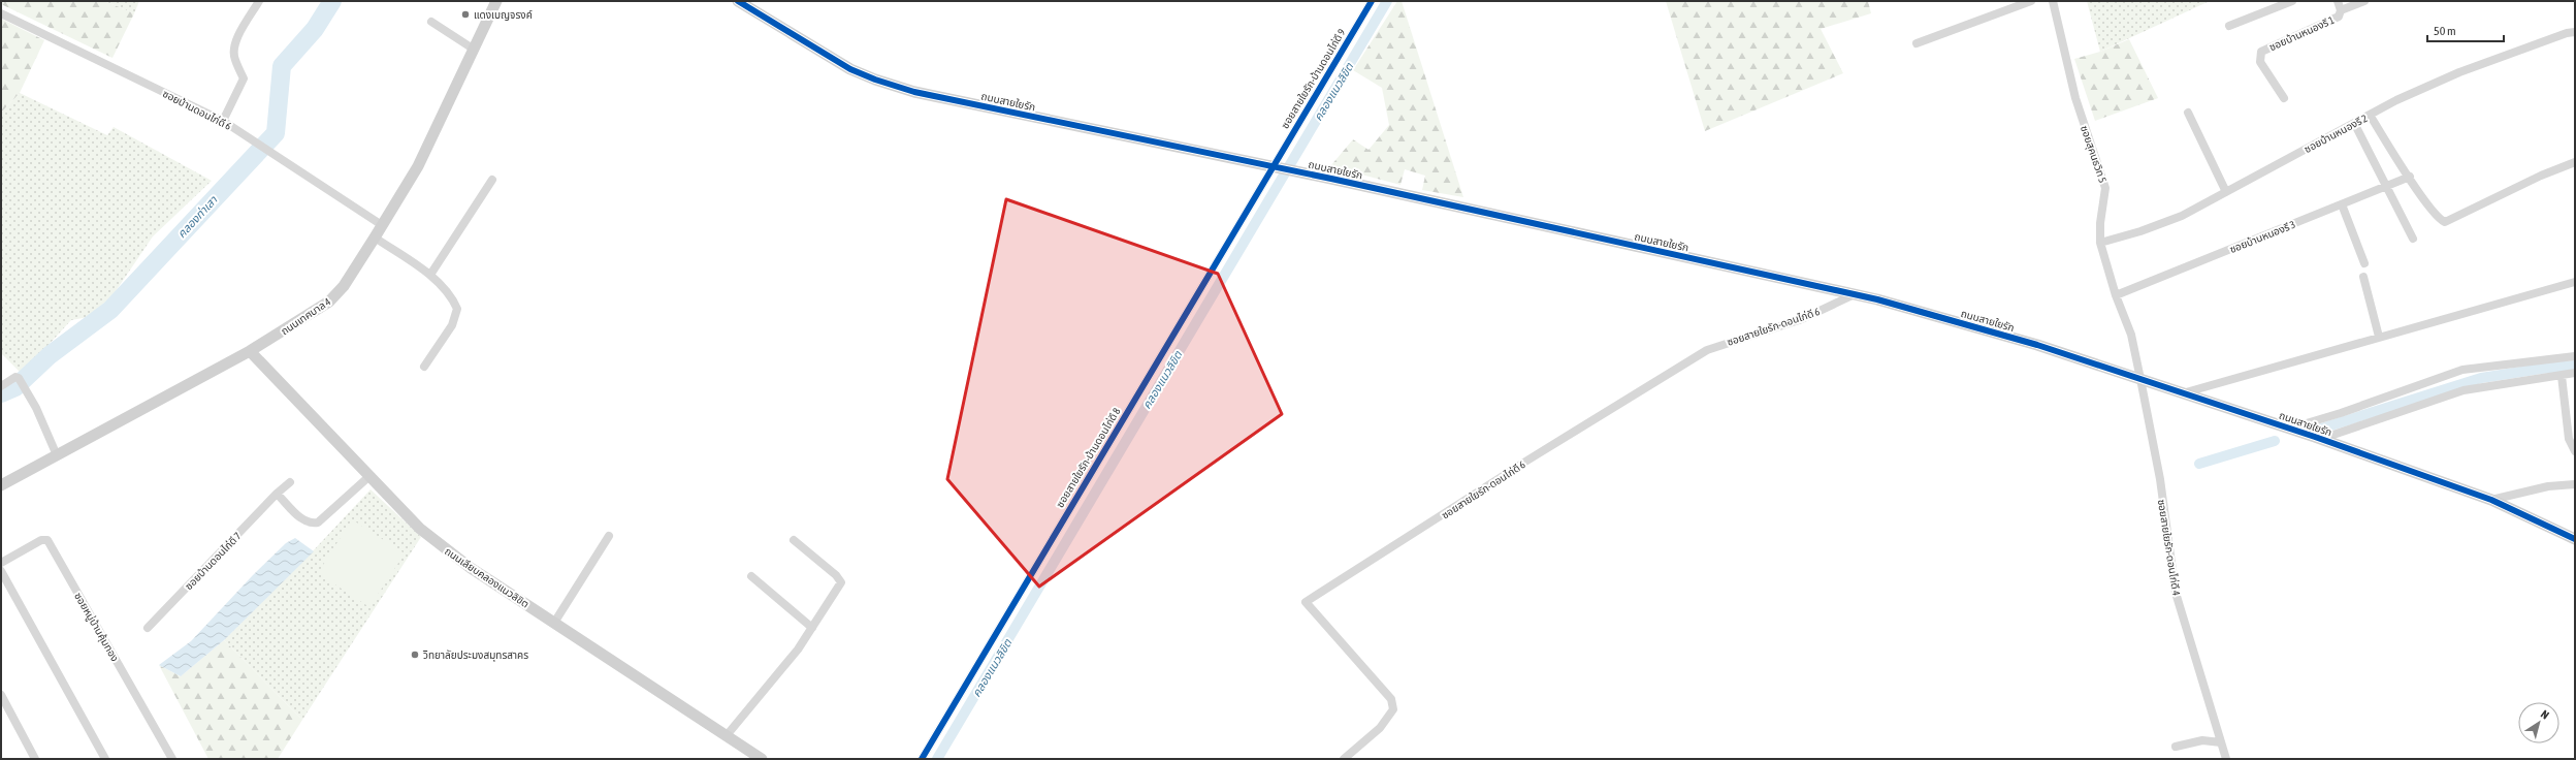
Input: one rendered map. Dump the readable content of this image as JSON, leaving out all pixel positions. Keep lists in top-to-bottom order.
{
  "streets": {
    "street": [
      "ซอยบ้านหนองรี 1",
      "ซอยสายใยรัก-บ้านดอนไก่ดี 9",
      "ถนนสายใยรัก",
      "ซอยบ้านดอนไก่ดี 6",
      "ซอยบ้านหนองรี 2",
      "ซอยสุคนธวิท 5",
      "ซอยบ้านหนองรี 3",
      "ถนนเทศบาล 4",
      "ซอยสายใยรัก-ดอนไก่ดี 6",
      "ซอยสายใยรัก-บ้านดอนไก่ดี 8",
      "ซอยสายใยรัก-ดอนไก่ดี 4",
      "ซอยบ้านดอนไก่ดี 7",
      "ถนนเลียบคลองแนวลิขิต",
      "ซอยหมู่บ้านคุ้มทอง"
    ]
  },
  "crossings": [
    ["ซอยสายใยรัก-บ้านดอนไก่ดี 9", "ถนนสายใยรัก"],
    ["ซอยสายใยรัก-บ้านดอนไก่ดี 9", "ซอยสายใยรัก-บ้านดอนไก่ดี 8"],
    ["ถนนสายใยรัก", "ซอยสุคนธวิท 5"],
    ["ถนนสายใยรัก", "ซอยสายใยรัก-ดอนไก่ดี 6"],
    ["ถนนสายใยรัก", "ซอยสายใยรัก-บ้านดอนไก่ดี 8"],
    ["ถนนสายใยรัก", "ซอยสายใยรัก-ดอนไก่ดี 4"],
    ["ซอยบ้านดอนไก่ดี 6", "ถนนเทศบาล 4"],
    ["ซอยบ้านหนองรี 2", "ซอยสุคนธวิท 5"],
    ["ซอยสุคนธวิท 5", "ซอยบ้านหนองรี 3"],
    ["ซอยสุคนธวิท 5", "ซอยสายใยรัก-ดอนไก่ดี 4"],
    ["ถนนเทศบาล 4", "ถนนเลียบคลองแนวลิขิต"]
  ],
  "water": ["คลองแนวลิขิต", "คลองท่าเสา"],
  "places": ["แดงเบญจรงค์", "วิทยาลัยประมงสมุทรสาคร"],
  "scale_bar": "50 m",
  "north": "top right"
}
